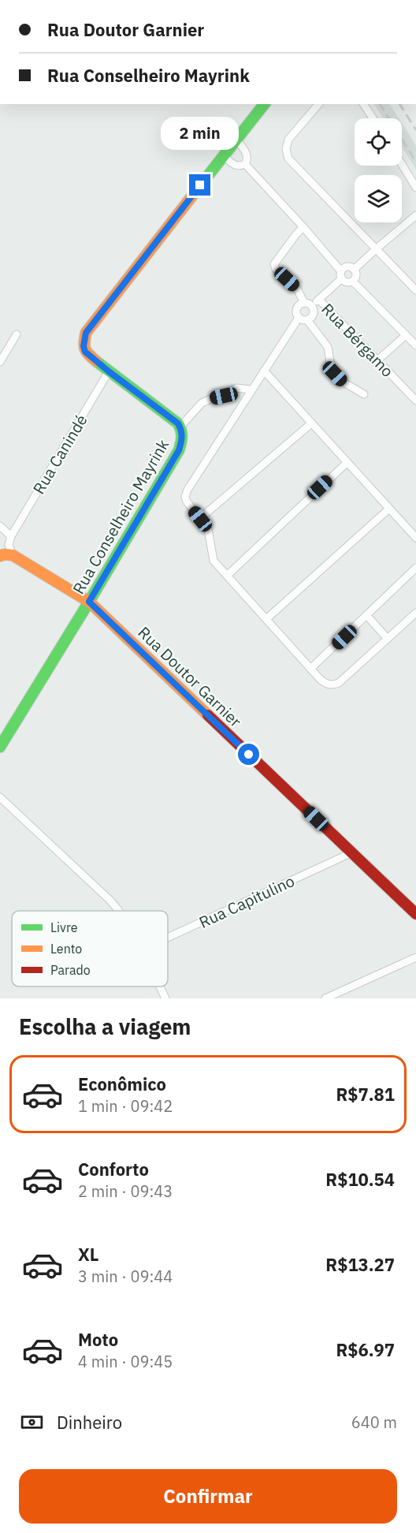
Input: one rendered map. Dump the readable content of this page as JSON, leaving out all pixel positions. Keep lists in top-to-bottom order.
{
  "streets": {
    "main road": ["Rua Conselheiro Mayrink", "Rua Doutor Garnier"],
    "street": ["Rua Bérgamo", "Rua Canindé", "Rua Capitulino"]
  },
  "crossings": [
    ["Rua Canindé", "Rua Conselheiro Mayrink"],
    ["Rua Conselheiro Mayrink", "Rua Doutor Garnier"],
    ["Rua Doutor Garnier", "Rua Capitulino"]
  ],
  "legend": ["Livre", "Lento", "Parado"],
  "page": {
    "banner": ["Rua Doutor Garnier", "Rua Conselheiro Mayrink"],
    "bubble": "2 min",
    "heading": "Escolha a viagem",
    "list": [
      {
        "name": "Econômico",
        "note": "1 min · 09:42",
        "value": "R$7.81"
      },
      {
        "name": "Conforto",
        "note": "2 min · 09:43",
        "value": "R$10.54"
      },
      {
        "name": "XL",
        "note": "3 min · 09:44",
        "value": "R$13.27"
      },
      {
        "name": "Moto",
        "note": "4 min · 09:45",
        "value": "R$6.97"
      }
    ],
    "pay": ["Dinheiro", "640 m"],
    "buttons": "Confirmar"
  }
}
